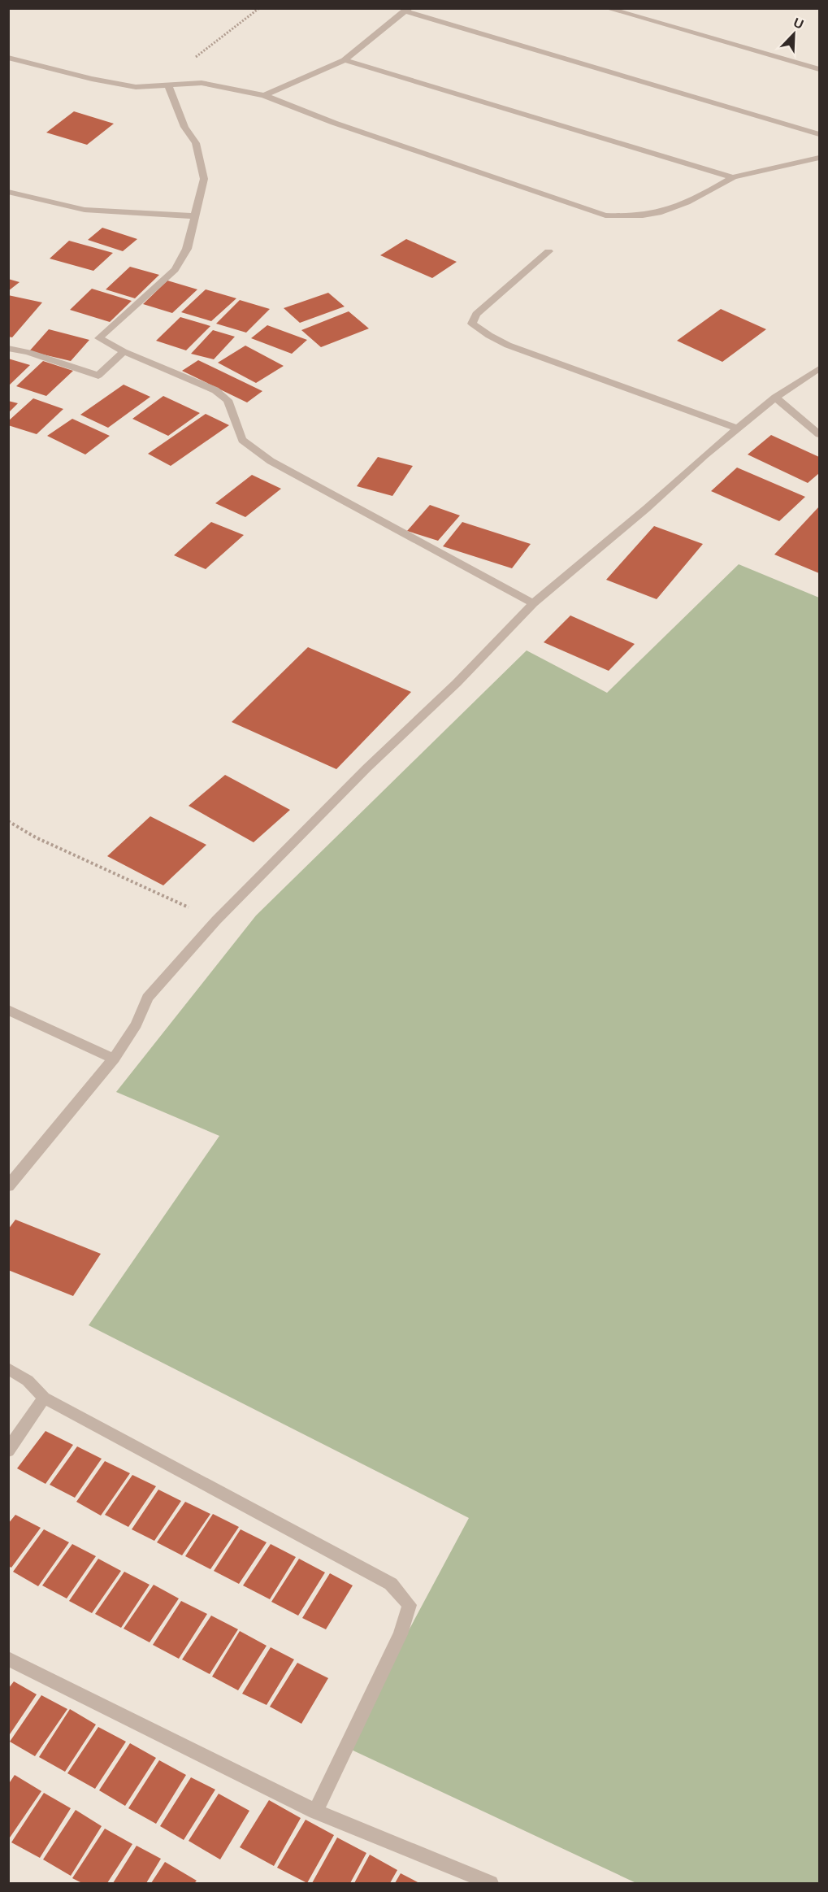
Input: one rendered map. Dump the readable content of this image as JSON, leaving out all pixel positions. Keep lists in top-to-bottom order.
{
  "north": "top right"
}
